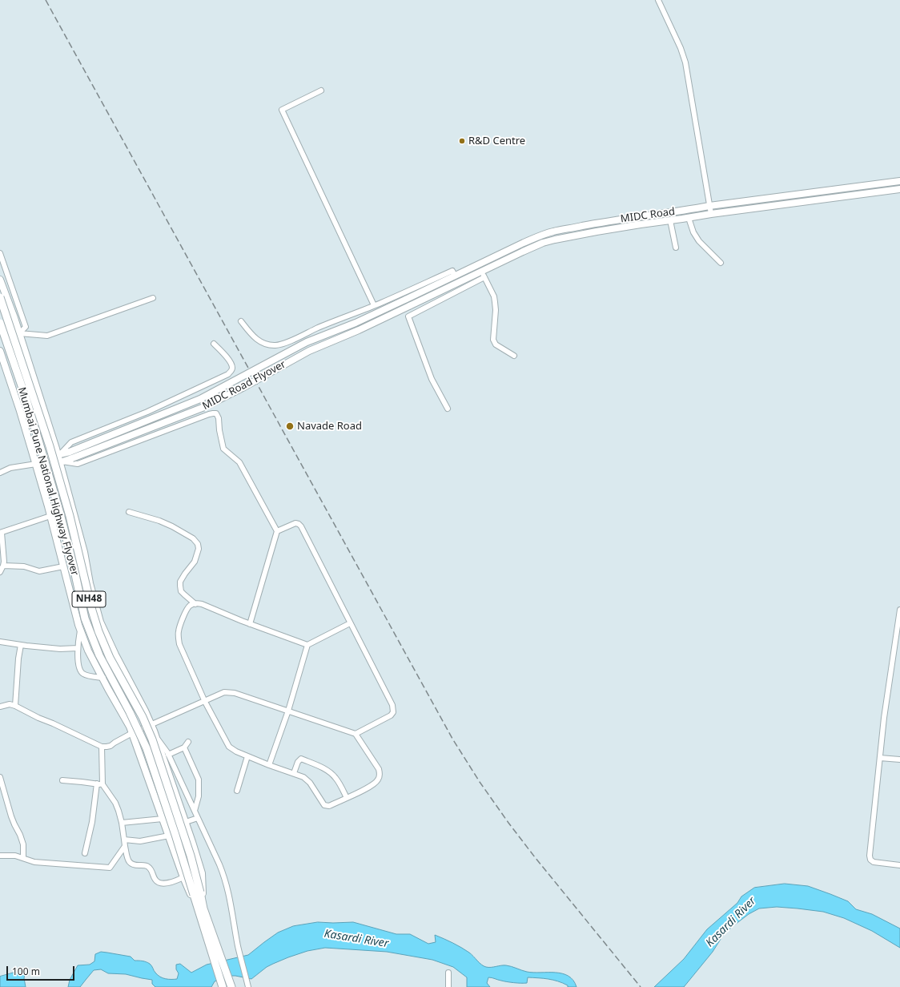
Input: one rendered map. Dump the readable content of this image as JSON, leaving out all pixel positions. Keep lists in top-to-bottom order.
{
  "streets": {
    "highway": ["Mumbai Pune National Highway Flyover", "NH48"],
    "main road": ["MIDC Road", "MIDC Road Flyover"]
  },
  "crossings": [
    ["MIDC Road", "MIDC Road Flyover"],
    ["Mumbai Pune National Highway Flyover", "NH48"]
  ],
  "water": ["Kasardi River"],
  "places": ["R&D Centre", "Navade Road"],
  "scale_bar": "100 m"
}
